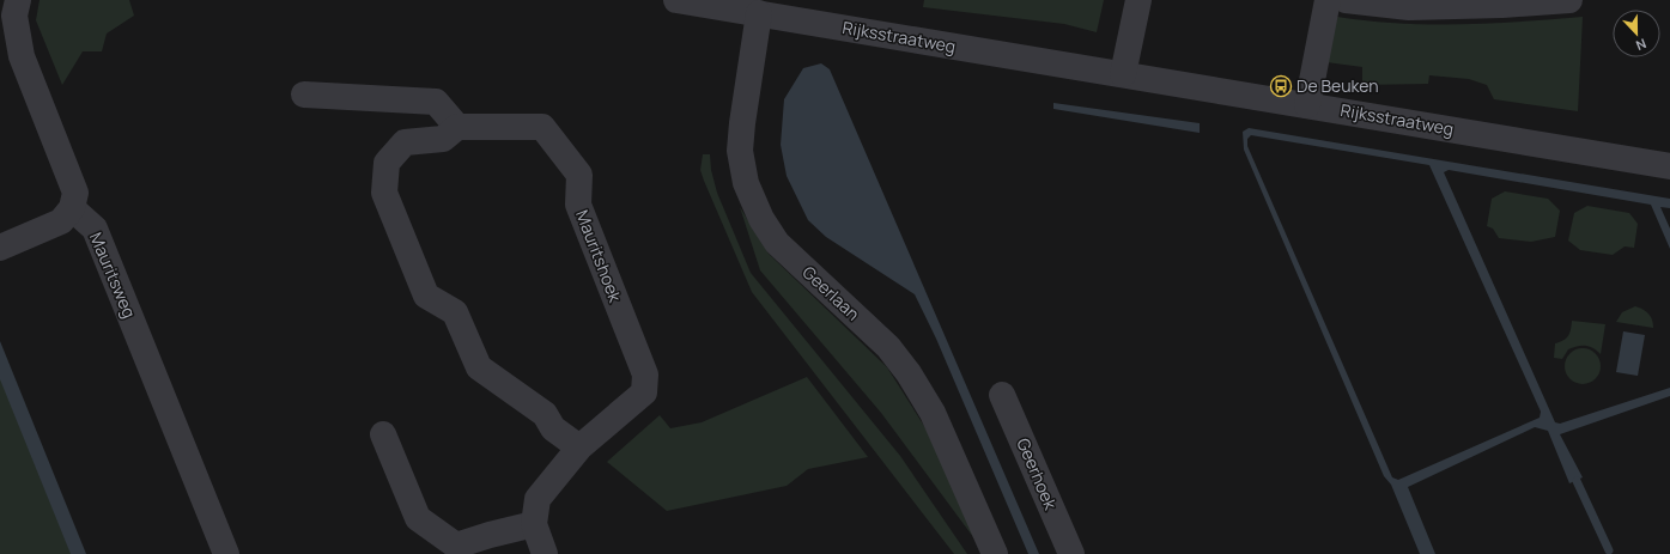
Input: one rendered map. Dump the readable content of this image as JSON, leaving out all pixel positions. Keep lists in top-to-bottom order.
{
  "streets": {
    "street": [
      "Rijksstraatweg",
      "Mauritshoek",
      "Mauritsweg",
      "Geerlaan",
      "Geerhoek"
    ]
  },
  "crossings": [
    ["Rijksstraatweg", "Geerlaan"]
  ],
  "places": {
    "bus stop": ["De Beuken"]
  },
  "north": "bottom"
}
